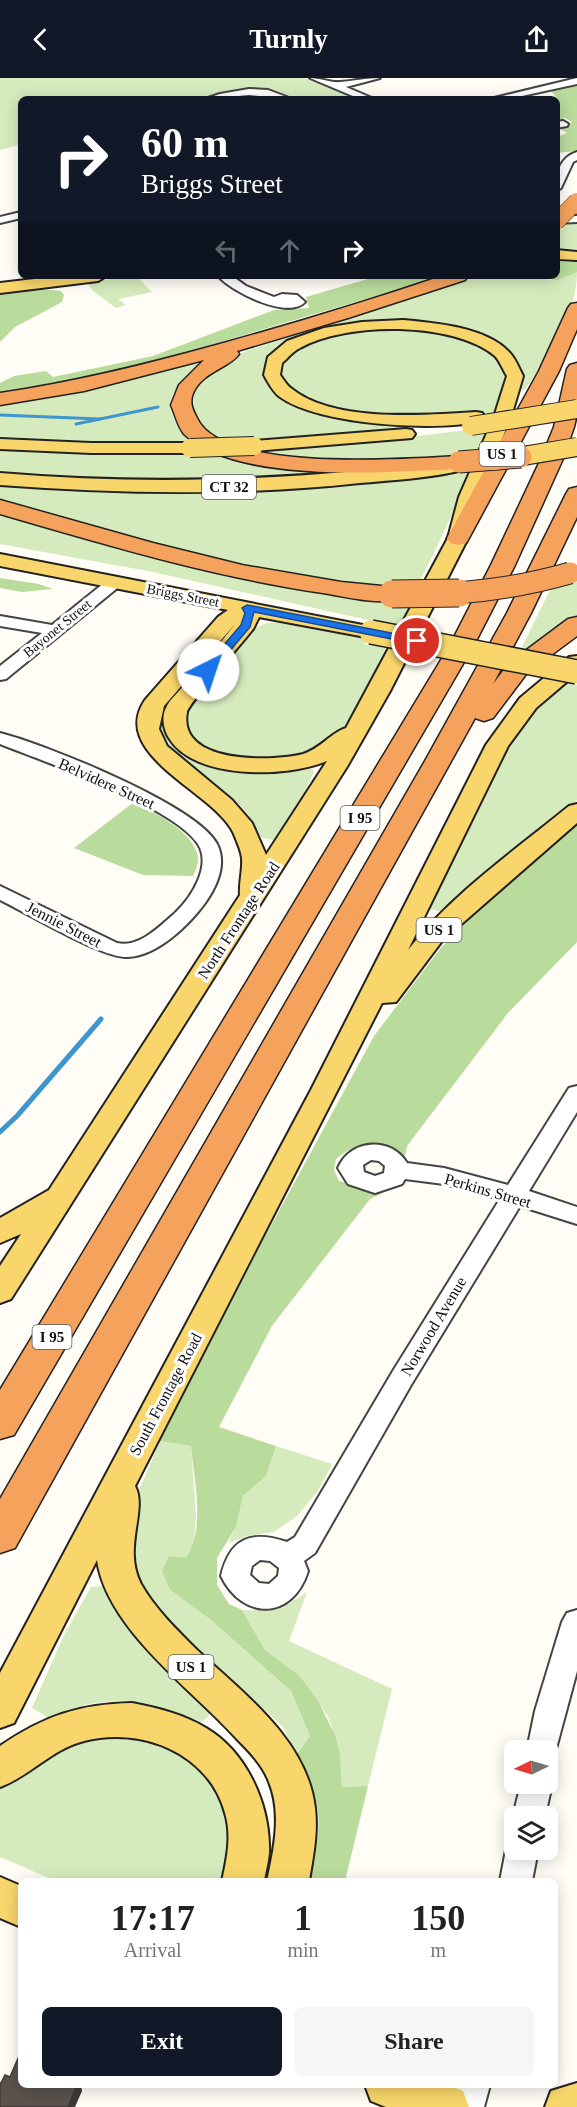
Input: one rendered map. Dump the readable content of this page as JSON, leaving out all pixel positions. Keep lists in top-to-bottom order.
{
  "streets": {
    "highway": ["US 1", "I 95"],
    "main road": [
      "CT 32",
      "Briggs Street",
      "North Frontage Road",
      "South Frontage Road"
    ],
    "street": [
      "Bayonet Street",
      "Belvidere Street",
      "Jennie Street",
      "Perkins Street",
      "Norwood Avenue"
    ]
  },
  "crossings": [
    ["US 1", "North Frontage Road"],
    ["US 1", "South Frontage Road"],
    ["Briggs Street", "Bayonet Street"],
    ["Belvidere Street", "Jennie Street"],
    ["Perkins Street", "Norwood Avenue"]
  ],
  "north": "left",
  "page": {
    "header": "Turnly",
    "turn": ["60 m", "Briggs Street"],
    "eta": [
      "17:17",
      "Arrival",
      "1",
      "min",
      "150",
      "m"
    ],
    "buttons": ["Exit", "Share"]
  }
}
